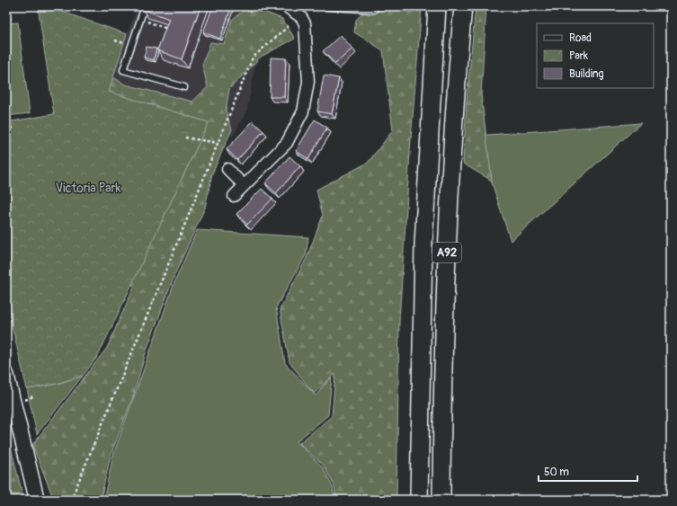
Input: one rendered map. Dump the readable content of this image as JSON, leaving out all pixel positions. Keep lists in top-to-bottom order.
{
  "streets": {
    "highway": ["A92"]
  },
  "parks": ["Victoria Park"],
  "legend": ["Road", "Park", "Building"],
  "scale_bar": "50 m"
}
